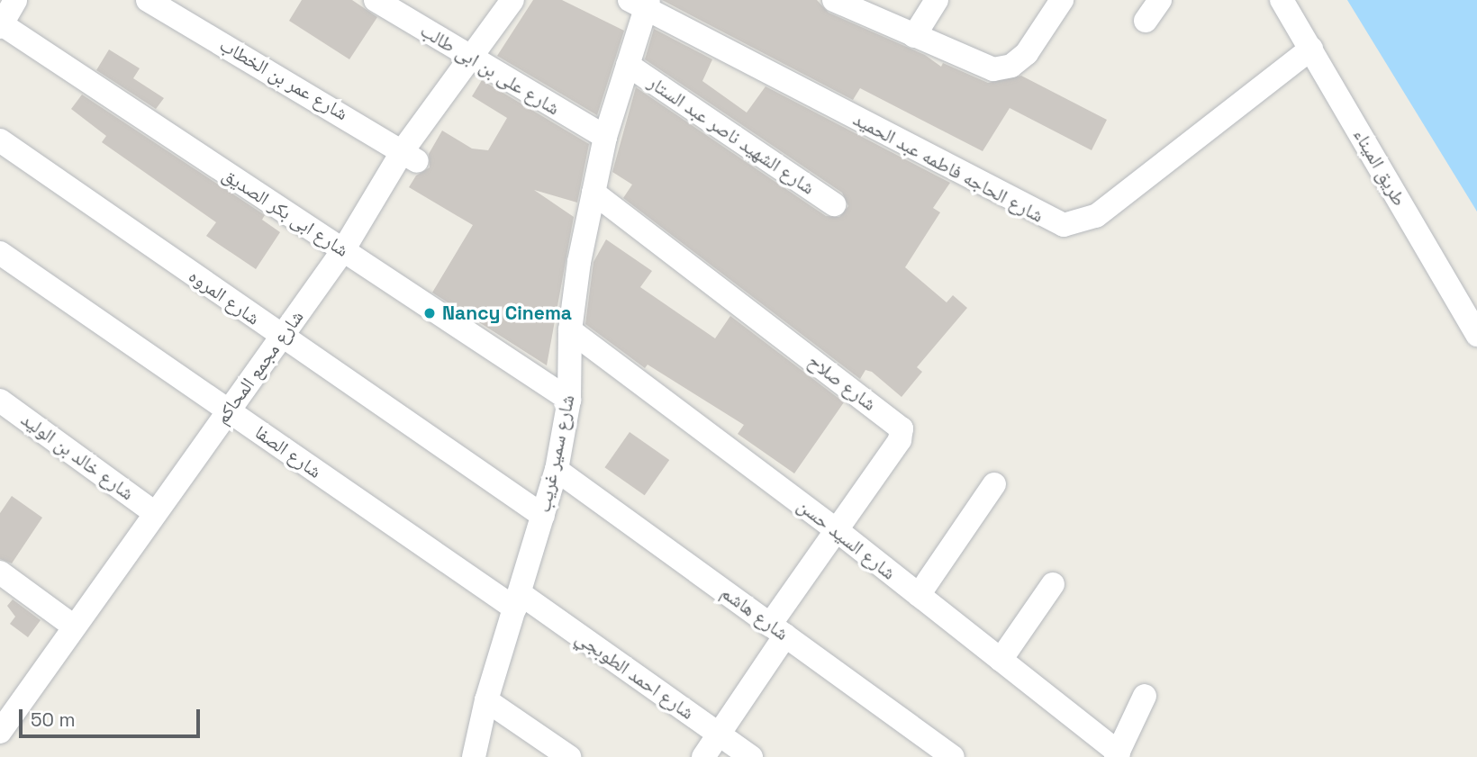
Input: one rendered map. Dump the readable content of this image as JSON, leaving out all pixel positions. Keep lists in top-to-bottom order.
{
  "streets": {
    "street": [
      "شارع على بن ابى طالب",
      "شارع عمر بن الخطاب",
      "شارع الشهيد ناصر عبد الستار",
      "شارع الحاجه فاطمه عبد الحميد",
      "طريق الميناء",
      "شارع ابى بكر الصديق",
      "شارع المروه",
      "شارع مجمع المحاكم",
      "شارع صلاح",
      "شارع الصفا",
      "شارع سمير غريب",
      "شارع خالد بن الوليد",
      "شارع السيد حسن",
      "شارع هاشم",
      "شارع احمد الطوبجي"
    ]
  },
  "crossings": [
    ["شارع على بن ابى طالب", "شارع مجمع المحاكم"],
    ["شارع على بن ابى طالب", "شارع سمير غريب"],
    ["شارع عمر بن الخطاب", "شارع مجمع المحاكم"],
    ["شارع الشهيد ناصر عبد الستار", "شارع سمير غريب"],
    ["شارع الحاجه فاطمه عبد الحميد", "طريق الميناء"],
    ["شارع الحاجه فاطمه عبد الحميد", "شارع سمير غريب"],
    ["شارع ابى بكر الصديق", "شارع مجمع المحاكم"],
    ["شارع ابى بكر الصديق", "شارع سمير غريب"],
    ["شارع المروه", "شارع مجمع المحاكم"],
    ["شارع المروه", "شارع سمير غريب"],
    ["شارع مجمع المحاكم", "شارع الصفا"],
    ["شارع مجمع المحاكم", "شارع خالد بن الوليد"],
    ["شارع صلاح", "شارع سمير غريب"],
    ["شارع صلاح", "شارع السيد حسن"],
    ["شارع صلاح", "شارع هاشم"],
    ["شارع صلاح", "شارع احمد الطوبجي"],
    ["شارع الصفا", "شارع سمير غريب"],
    ["شارع الصفا", "شارع احمد الطوبجي"],
    ["شارع سمير غريب", "شارع السيد حسن"],
    ["شارع سمير غريب", "شارع هاشم"],
    ["شارع سمير غريب", "شارع احمد الطوبجي"]
  ],
  "places": ["Nancy Cinema"],
  "scale_bar": "50 m"
}
